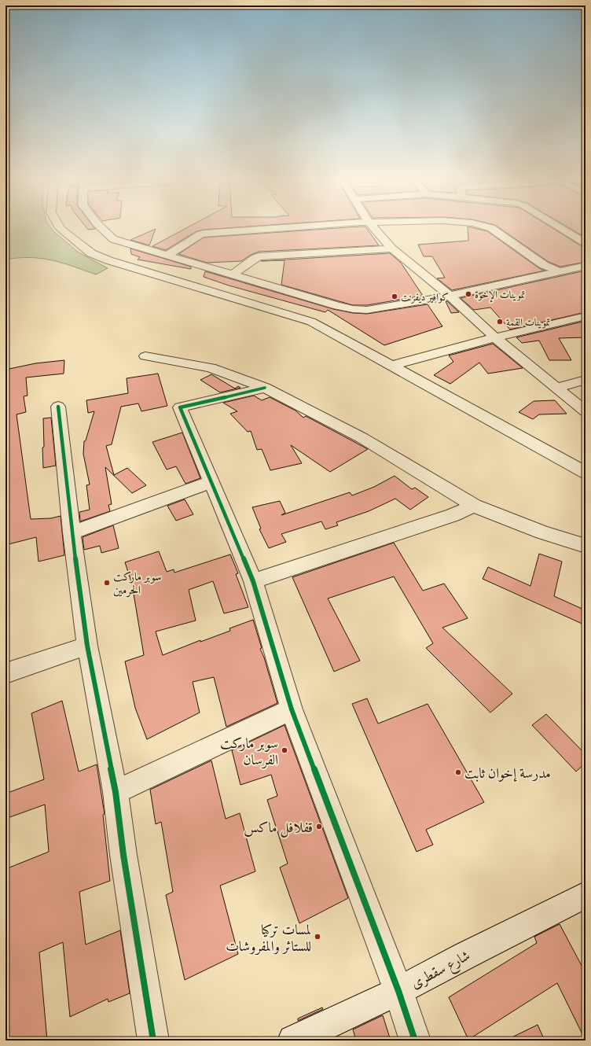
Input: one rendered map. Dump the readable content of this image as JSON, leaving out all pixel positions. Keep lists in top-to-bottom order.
{
  "streets": {
    "street": ["شارع سقطرى"]
  },
  "places": [
    "تموينات الإخوة",
    "كوافير ديفرنت",
    "تموينات القمة",
    "سوبر ماركت الحرمين",
    "سوبر ماركت الفرسان",
    "مدرسة إخوان ثابت",
    "قفلافل ماكس",
    "لمسات تركيا للستائر والمفروشات"
  ]
}
